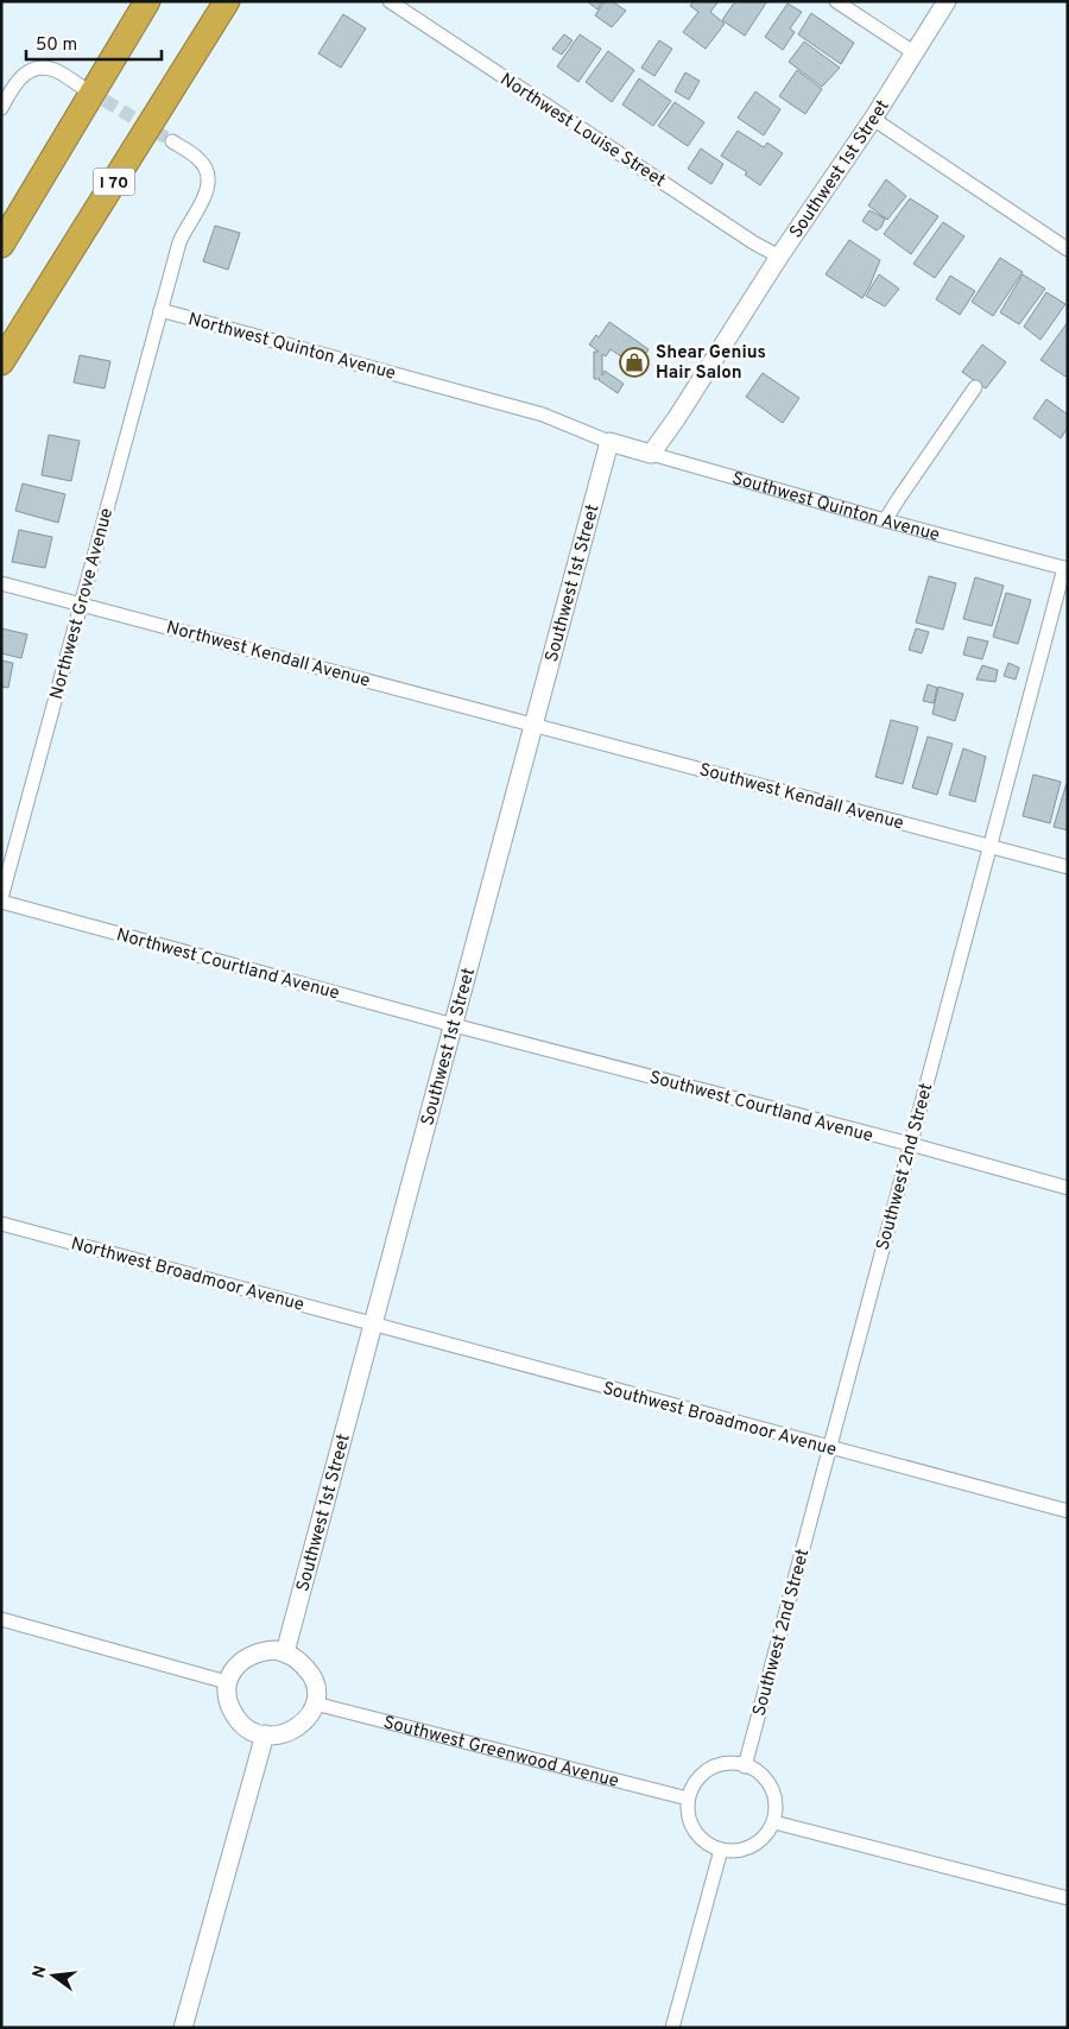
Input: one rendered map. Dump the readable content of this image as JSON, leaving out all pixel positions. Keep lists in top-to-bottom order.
{
  "streets": {
    "highway": ["I 70"],
    "street": [
      "Northwest Louise Street",
      "Southwest 1st Street",
      "Northwest Quinton Avenue",
      "Southwest Quinton Avenue",
      "Northwest Grove Avenue",
      "Northwest Kendall Avenue",
      "Southwest Kendall Avenue",
      "Northwest Courtland Avenue",
      "Southwest Courtland Avenue",
      "Southwest 2nd Street",
      "Northwest Broadmoor Avenue",
      "Southwest Broadmoor Avenue",
      "Southwest Greenwood Avenue"
    ]
  },
  "crossings": [
    ["Northwest Louise Street", "Southwest 1st Street"],
    ["Southwest 1st Street", "Northwest Quinton Avenue"],
    ["Southwest 1st Street", "Southwest Quinton Avenue"],
    ["Southwest 1st Street", "Northwest Kendall Avenue"],
    ["Southwest 1st Street", "Southwest Kendall Avenue"],
    ["Southwest 1st Street", "Northwest Courtland Avenue"],
    ["Southwest 1st Street", "Southwest Courtland Avenue"],
    ["Southwest 1st Street", "Northwest Broadmoor Avenue"],
    ["Southwest 1st Street", "Southwest Broadmoor Avenue"],
    ["Southwest 1st Street", "Southwest Greenwood Avenue"],
    ["Northwest Quinton Avenue", "Southwest Quinton Avenue"],
    ["Northwest Quinton Avenue", "Northwest Grove Avenue"],
    ["Southwest Quinton Avenue", "Southwest 2nd Street"],
    ["Northwest Grove Avenue", "Northwest Kendall Avenue"],
    ["Northwest Grove Avenue", "Northwest Courtland Avenue"],
    ["Northwest Kendall Avenue", "Southwest Kendall Avenue"],
    ["Southwest Kendall Avenue", "Southwest 2nd Street"],
    ["Northwest Courtland Avenue", "Southwest Courtland Avenue"],
    ["Southwest Courtland Avenue", "Southwest 2nd Street"],
    ["Southwest 2nd Street", "Southwest Broadmoor Avenue"],
    ["Southwest 2nd Street", "Southwest Greenwood Avenue"],
    ["Northwest Broadmoor Avenue", "Southwest Broadmoor Avenue"]
  ],
  "places": {
    "shop": ["Shear Genius Hair Salon"]
  },
  "scale_bar": "50 m",
  "north": "left"
}
